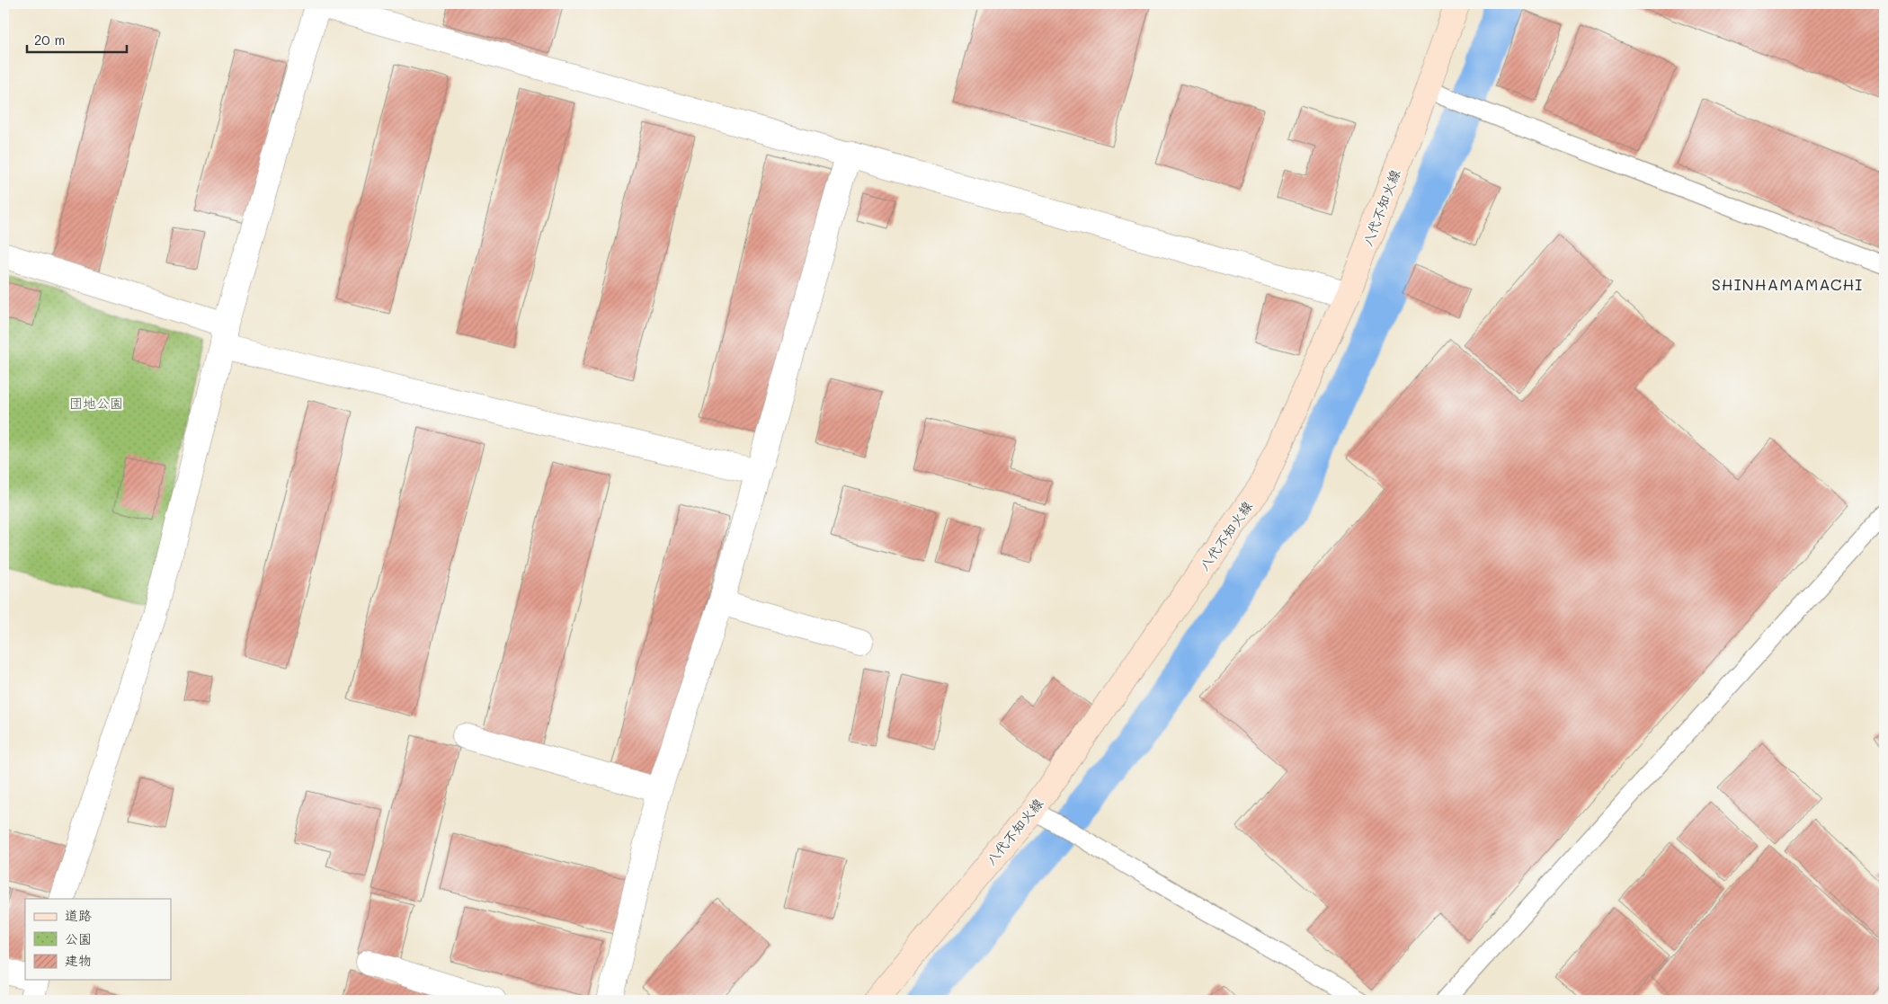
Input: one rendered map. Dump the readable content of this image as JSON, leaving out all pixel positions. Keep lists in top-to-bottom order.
{
  "streets": {
    "main road": ["八代不知火線"]
  },
  "districts": ["SHINHAMAMACHI"],
  "parks": ["団地公園"],
  "legend": ["道路", "公園", "建物"],
  "scale_bar": "20 m"
}
